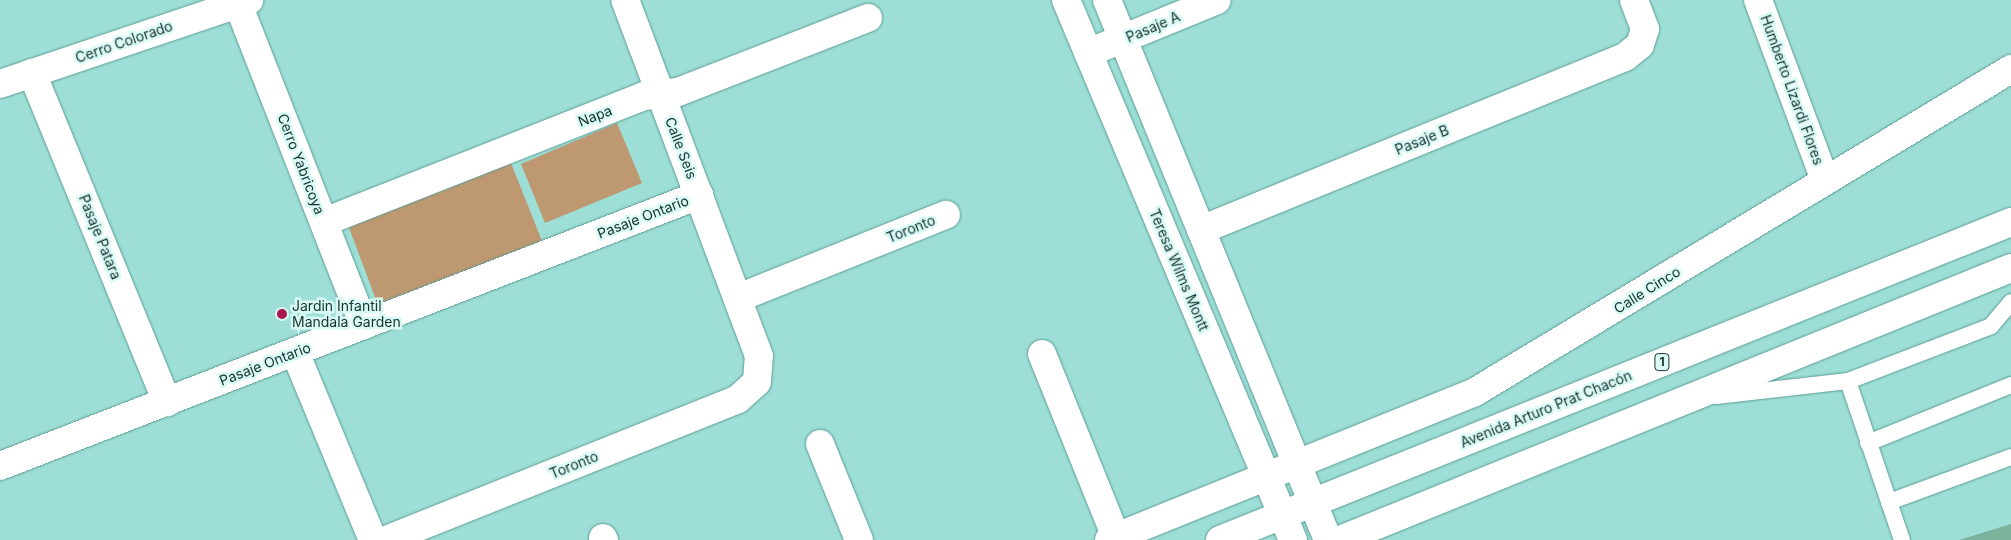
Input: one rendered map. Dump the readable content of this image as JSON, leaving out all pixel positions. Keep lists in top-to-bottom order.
{
  "streets": {
    "street": [
      "Pasaje A",
      "Cerro Colorado",
      "Humberto Lizardi Flores",
      "Napa",
      "Pasaje B",
      "Calle Seis",
      "Cerro Yabricoya",
      "Pasaje Ontario",
      "Toronto",
      "Pasaje Patara",
      "Teresa Wilms Montt",
      "Calle Cinco",
      "1",
      "Avenida Arturo Prat Chacón"
    ]
  },
  "crossings": [
    ["Pasaje A", "Teresa Wilms Montt"],
    ["Cerro Colorado", "Cerro Yabricoya"],
    ["Cerro Colorado", "Pasaje Patara"],
    ["Humberto Lizardi Flores", "Calle Cinco"],
    ["Napa", "Calle Seis"],
    ["Napa", "Cerro Yabricoya"],
    ["Calle Seis", "Pasaje Ontario"],
    ["Calle Seis", "Toronto"],
    ["Cerro Yabricoya", "Pasaje Ontario"],
    ["Pasaje Ontario", "Pasaje Patara"],
    ["Teresa Wilms Montt", "Calle Cinco"],
    ["Teresa Wilms Montt", "Avenida Arturo Prat Chacón"]
  ],
  "places": ["Jardin Infantil Mandala Garden"]
}
